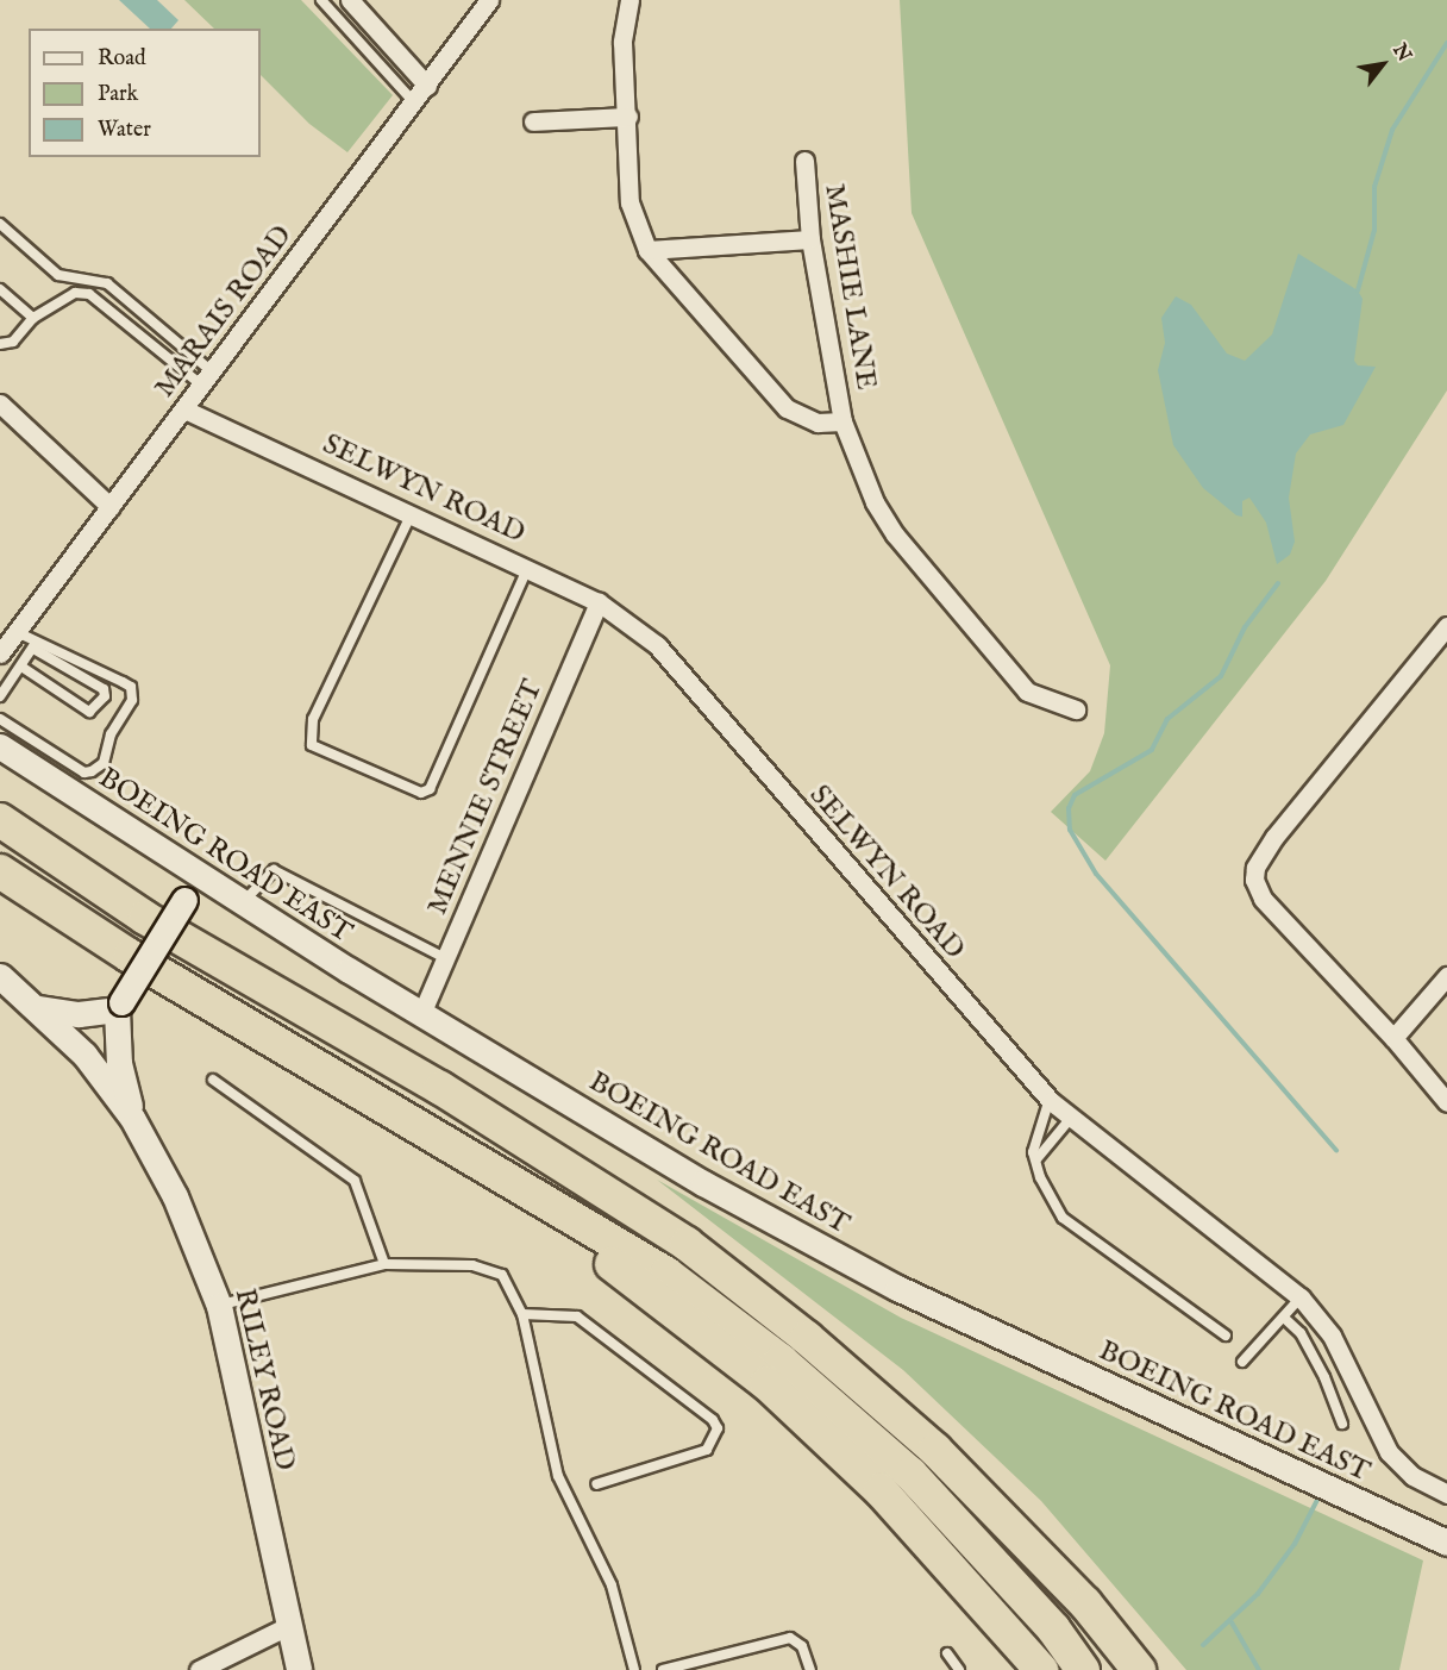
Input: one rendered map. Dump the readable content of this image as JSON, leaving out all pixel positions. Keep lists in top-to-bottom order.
{
  "streets": {
    "main road": ["BOEING ROAD EAST", "RILEY ROAD"],
    "street": [
      "MASHIE LANE",
      "MARAIS ROAD",
      "SELWYN ROAD",
      "MENNIE STREET"
    ]
  },
  "crossings": [
    ["MARAIS ROAD", "SELWYN ROAD"],
    ["SELWYN ROAD", "MENNIE STREET"],
    ["MENNIE STREET", "BOEING ROAD EAST"]
  ],
  "legend": ["Road", "Park", "Water"],
  "north": "top right"
}
